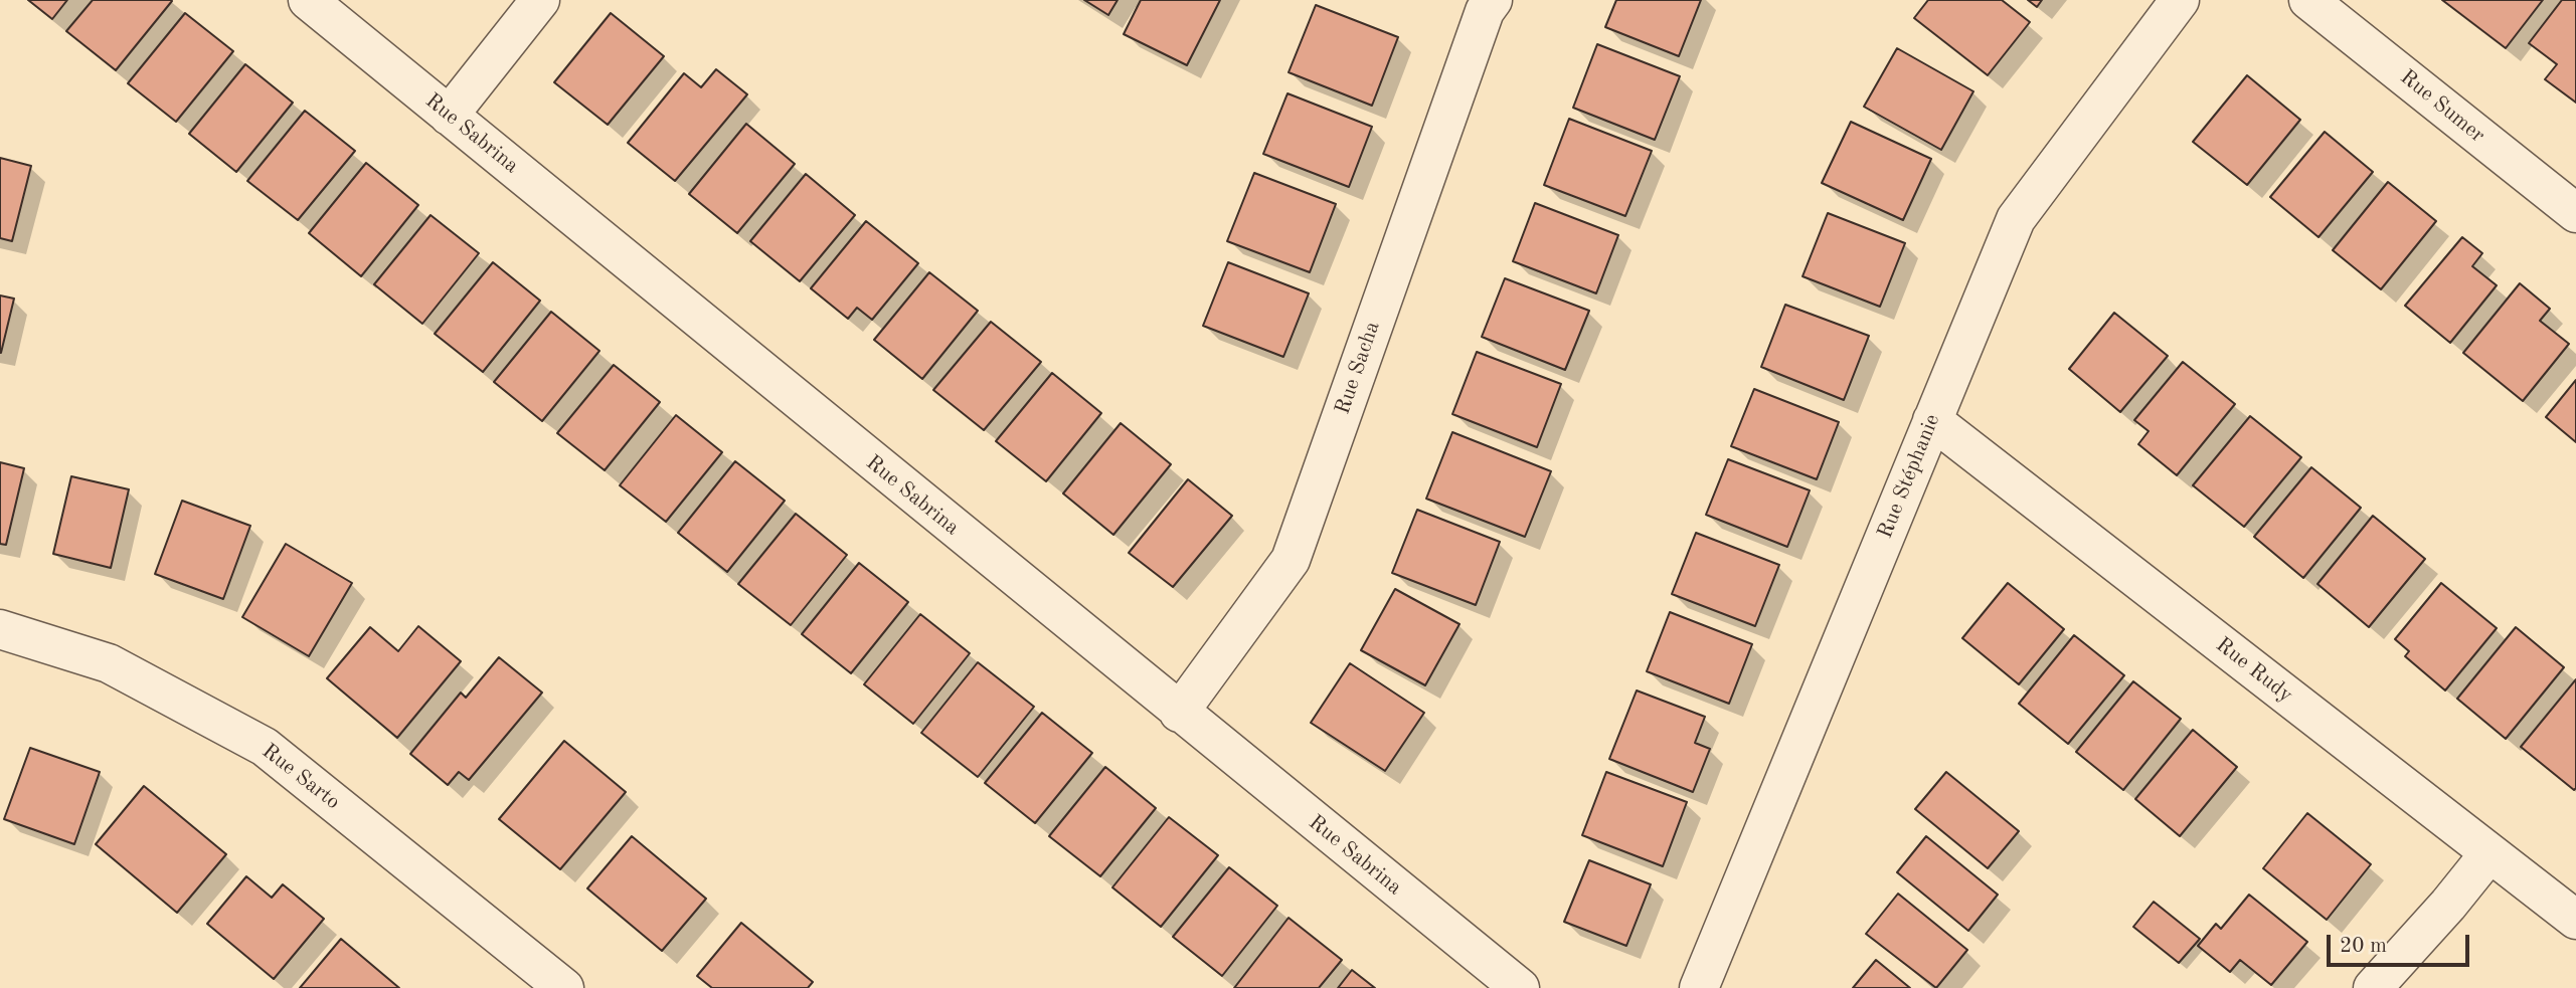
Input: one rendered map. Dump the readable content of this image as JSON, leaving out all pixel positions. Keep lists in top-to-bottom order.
{
  "streets": {
    "street": [
      "Rue Sumer",
      "Rue Sabrina",
      "Rue Sacha",
      "Rue Stéphanie",
      "Rue Rudy",
      "Rue Sarto"
    ]
  },
  "crossings": [
    ["Rue Sabrina", "Rue Sacha"],
    ["Rue Stéphanie", "Rue Rudy"]
  ],
  "scale_bar": "20 m"
}
